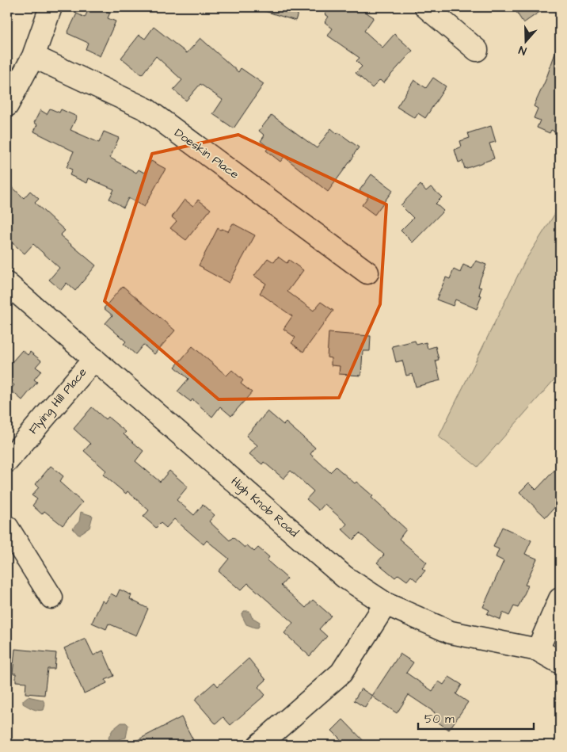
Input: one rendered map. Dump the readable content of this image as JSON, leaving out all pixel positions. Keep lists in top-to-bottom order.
{
  "streets": {
    "street": ["Doeskin Place", "Flying Hill Place", "High Knob Road"]
  },
  "crossings": [
    ["Flying Hill Place", "High Knob Road"]
  ],
  "scale_bar": "50 m",
  "north": "bottom"
}
